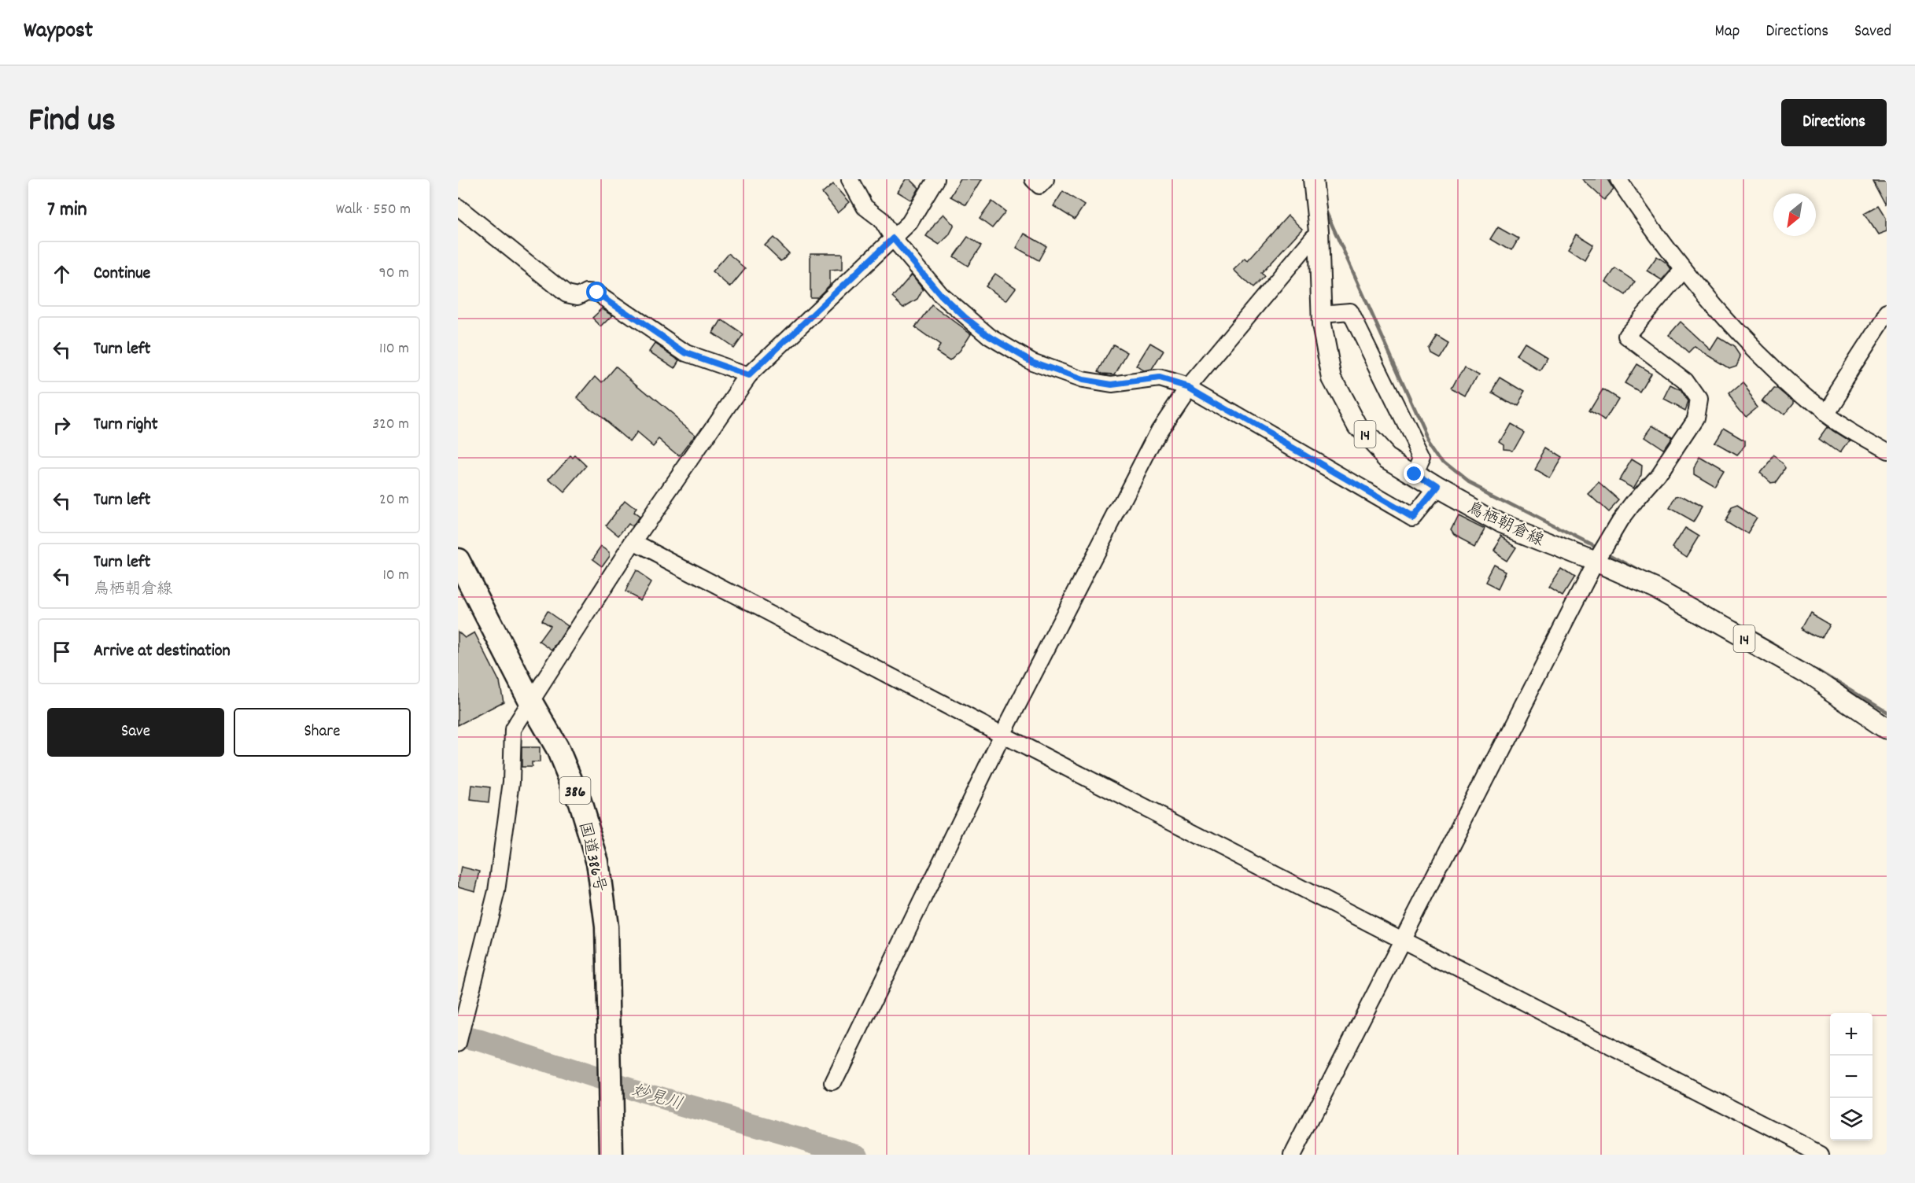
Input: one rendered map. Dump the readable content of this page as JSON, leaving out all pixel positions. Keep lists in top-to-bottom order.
{
  "streets": {
    "highway": ["386", "国道386号"],
    "main road": ["14", "鳥栖朝倉線"]
  },
  "water": ["妙見川"],
  "north": "bottom left",
  "page": {
    "header": "Waypost",
    "nav": ["Map", "Directions", "Saved"],
    "title": "Find us",
    "buttons": [
      "Directions",
      ["Save", "Share"]
    ],
    "heading": ["7 min", "Walk · 550 m"],
    "list": [
      ["Continue", "90 m"],
      ["Turn left", "110 m"],
      ["Turn right", "320 m"],
      ["Turn left", "20 m"],
      ["Turn left", "鳥栖朝倉線", "10 m"],
      "Arrive at destination"
    ],
    "map_buttons": ["+", "−"]
  }
}
